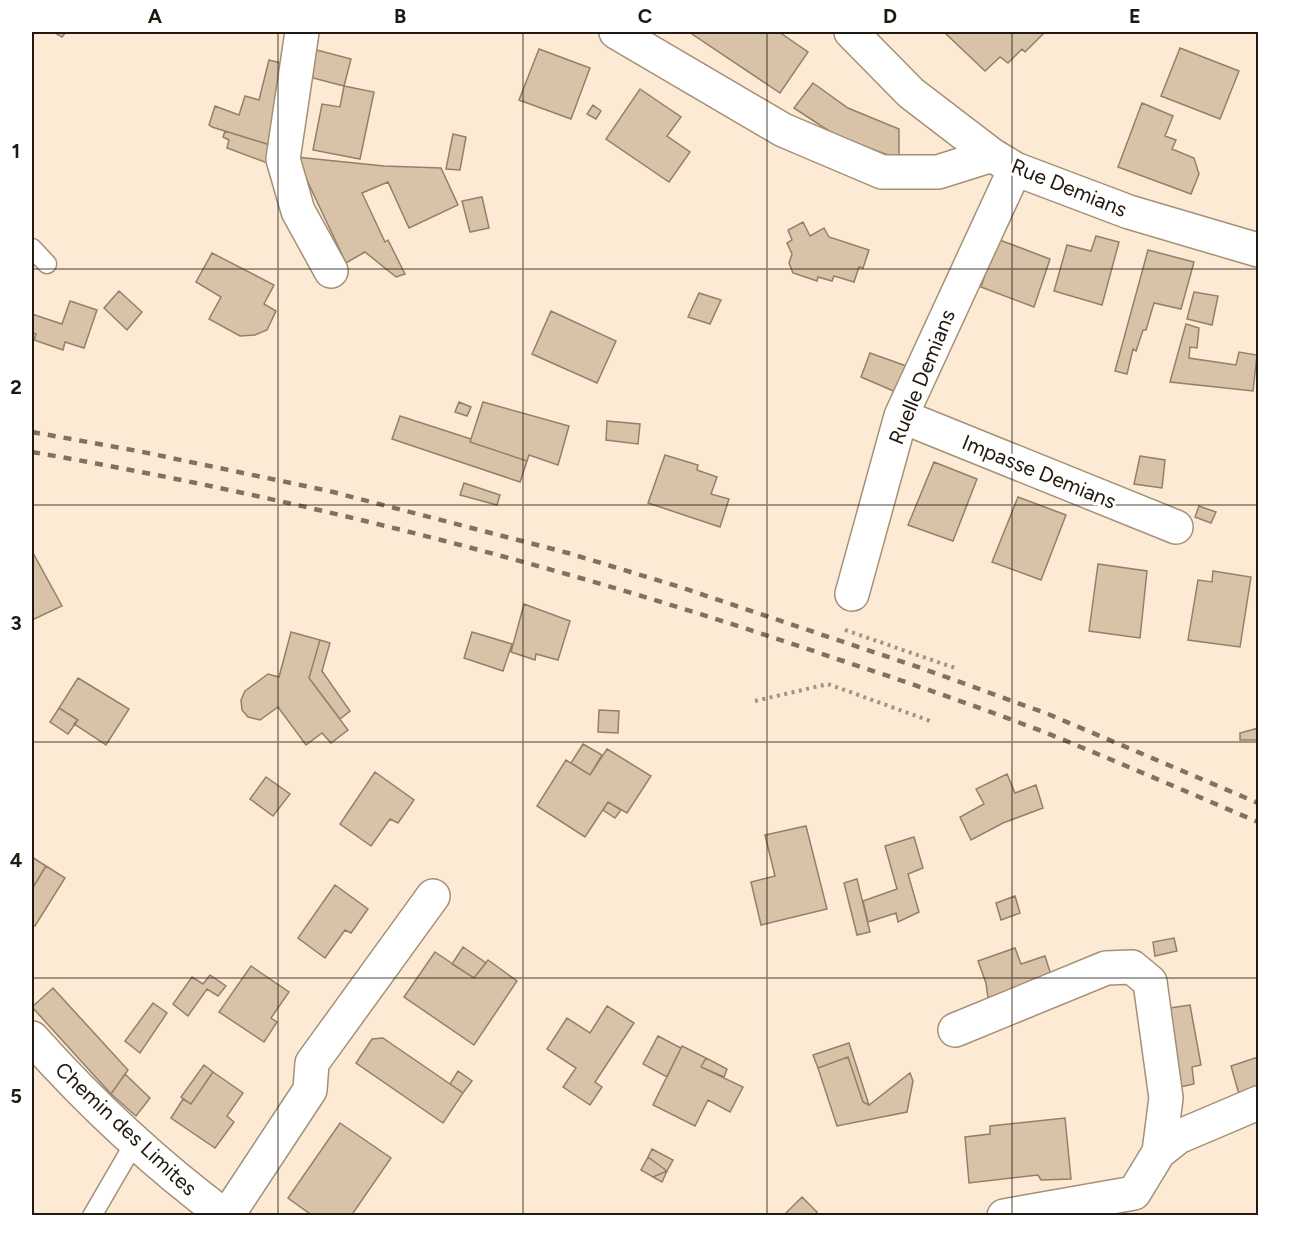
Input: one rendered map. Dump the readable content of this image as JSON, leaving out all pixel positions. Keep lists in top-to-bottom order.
{
  "streets": {
    "street": [
      "Rue Demians",
      "Ruelle Demians",
      "Impasse Demians",
      "Chemin des Limites"
    ]
  },
  "crossings": [
    ["Rue Demians", "Ruelle Demians"],
    ["Ruelle Demians", "Impasse Demians"]
  ],
  "grid": {
    "columns": [
      "A",
      "B",
      "C",
      "D",
      "E"
    ],
    "rows": [
      "1",
      "2",
      "3",
      "4",
      "5"
    ]
  }
}
